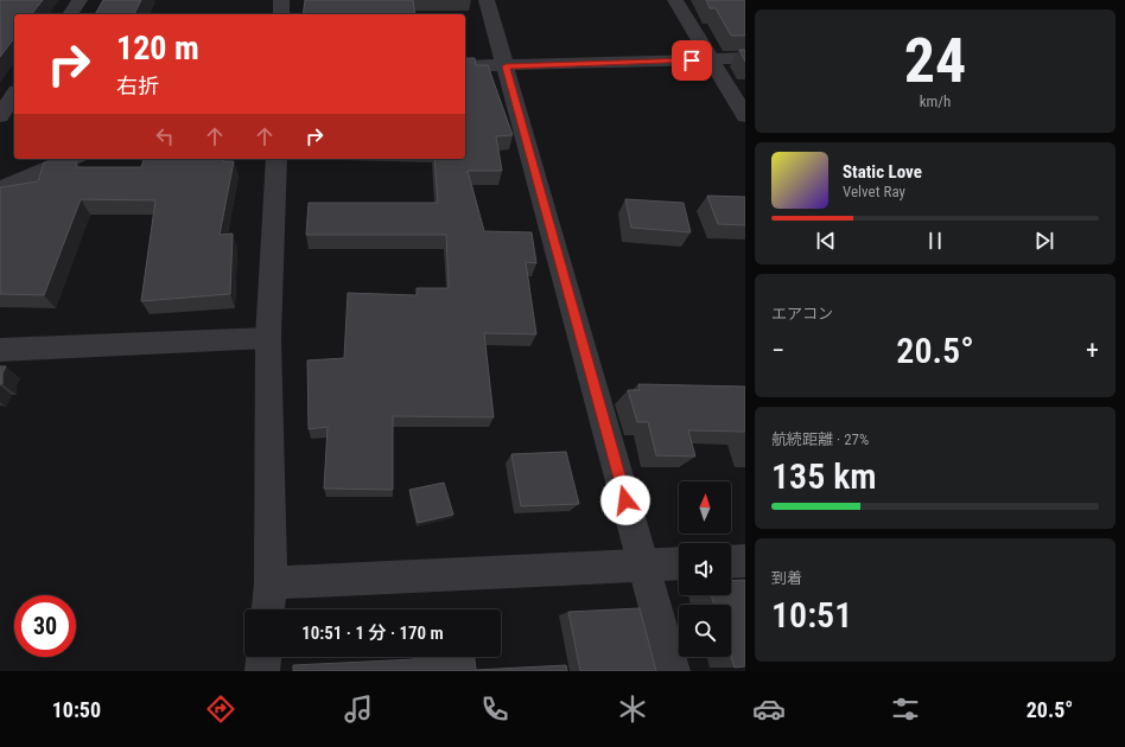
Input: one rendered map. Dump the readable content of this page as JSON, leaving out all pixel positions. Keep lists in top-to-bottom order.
{
  "north": "top",
  "page": {
    "tile": [
      ["24", "km/h"],
      "エアコン",
      ["航続距離 · 27%", "135 km"],
      ["到着", "10:51"]
    ],
    "turn": ["120 m", "右折"],
    "song": ["Static Love", "Velvet Ray"],
    "heat": ["−", "20.5°", "+"],
    "limit": "30",
    "trip": "10:51 · 1 分 · 170 m",
    "tabs": ["10:50", "20.5°"]
  }
}
